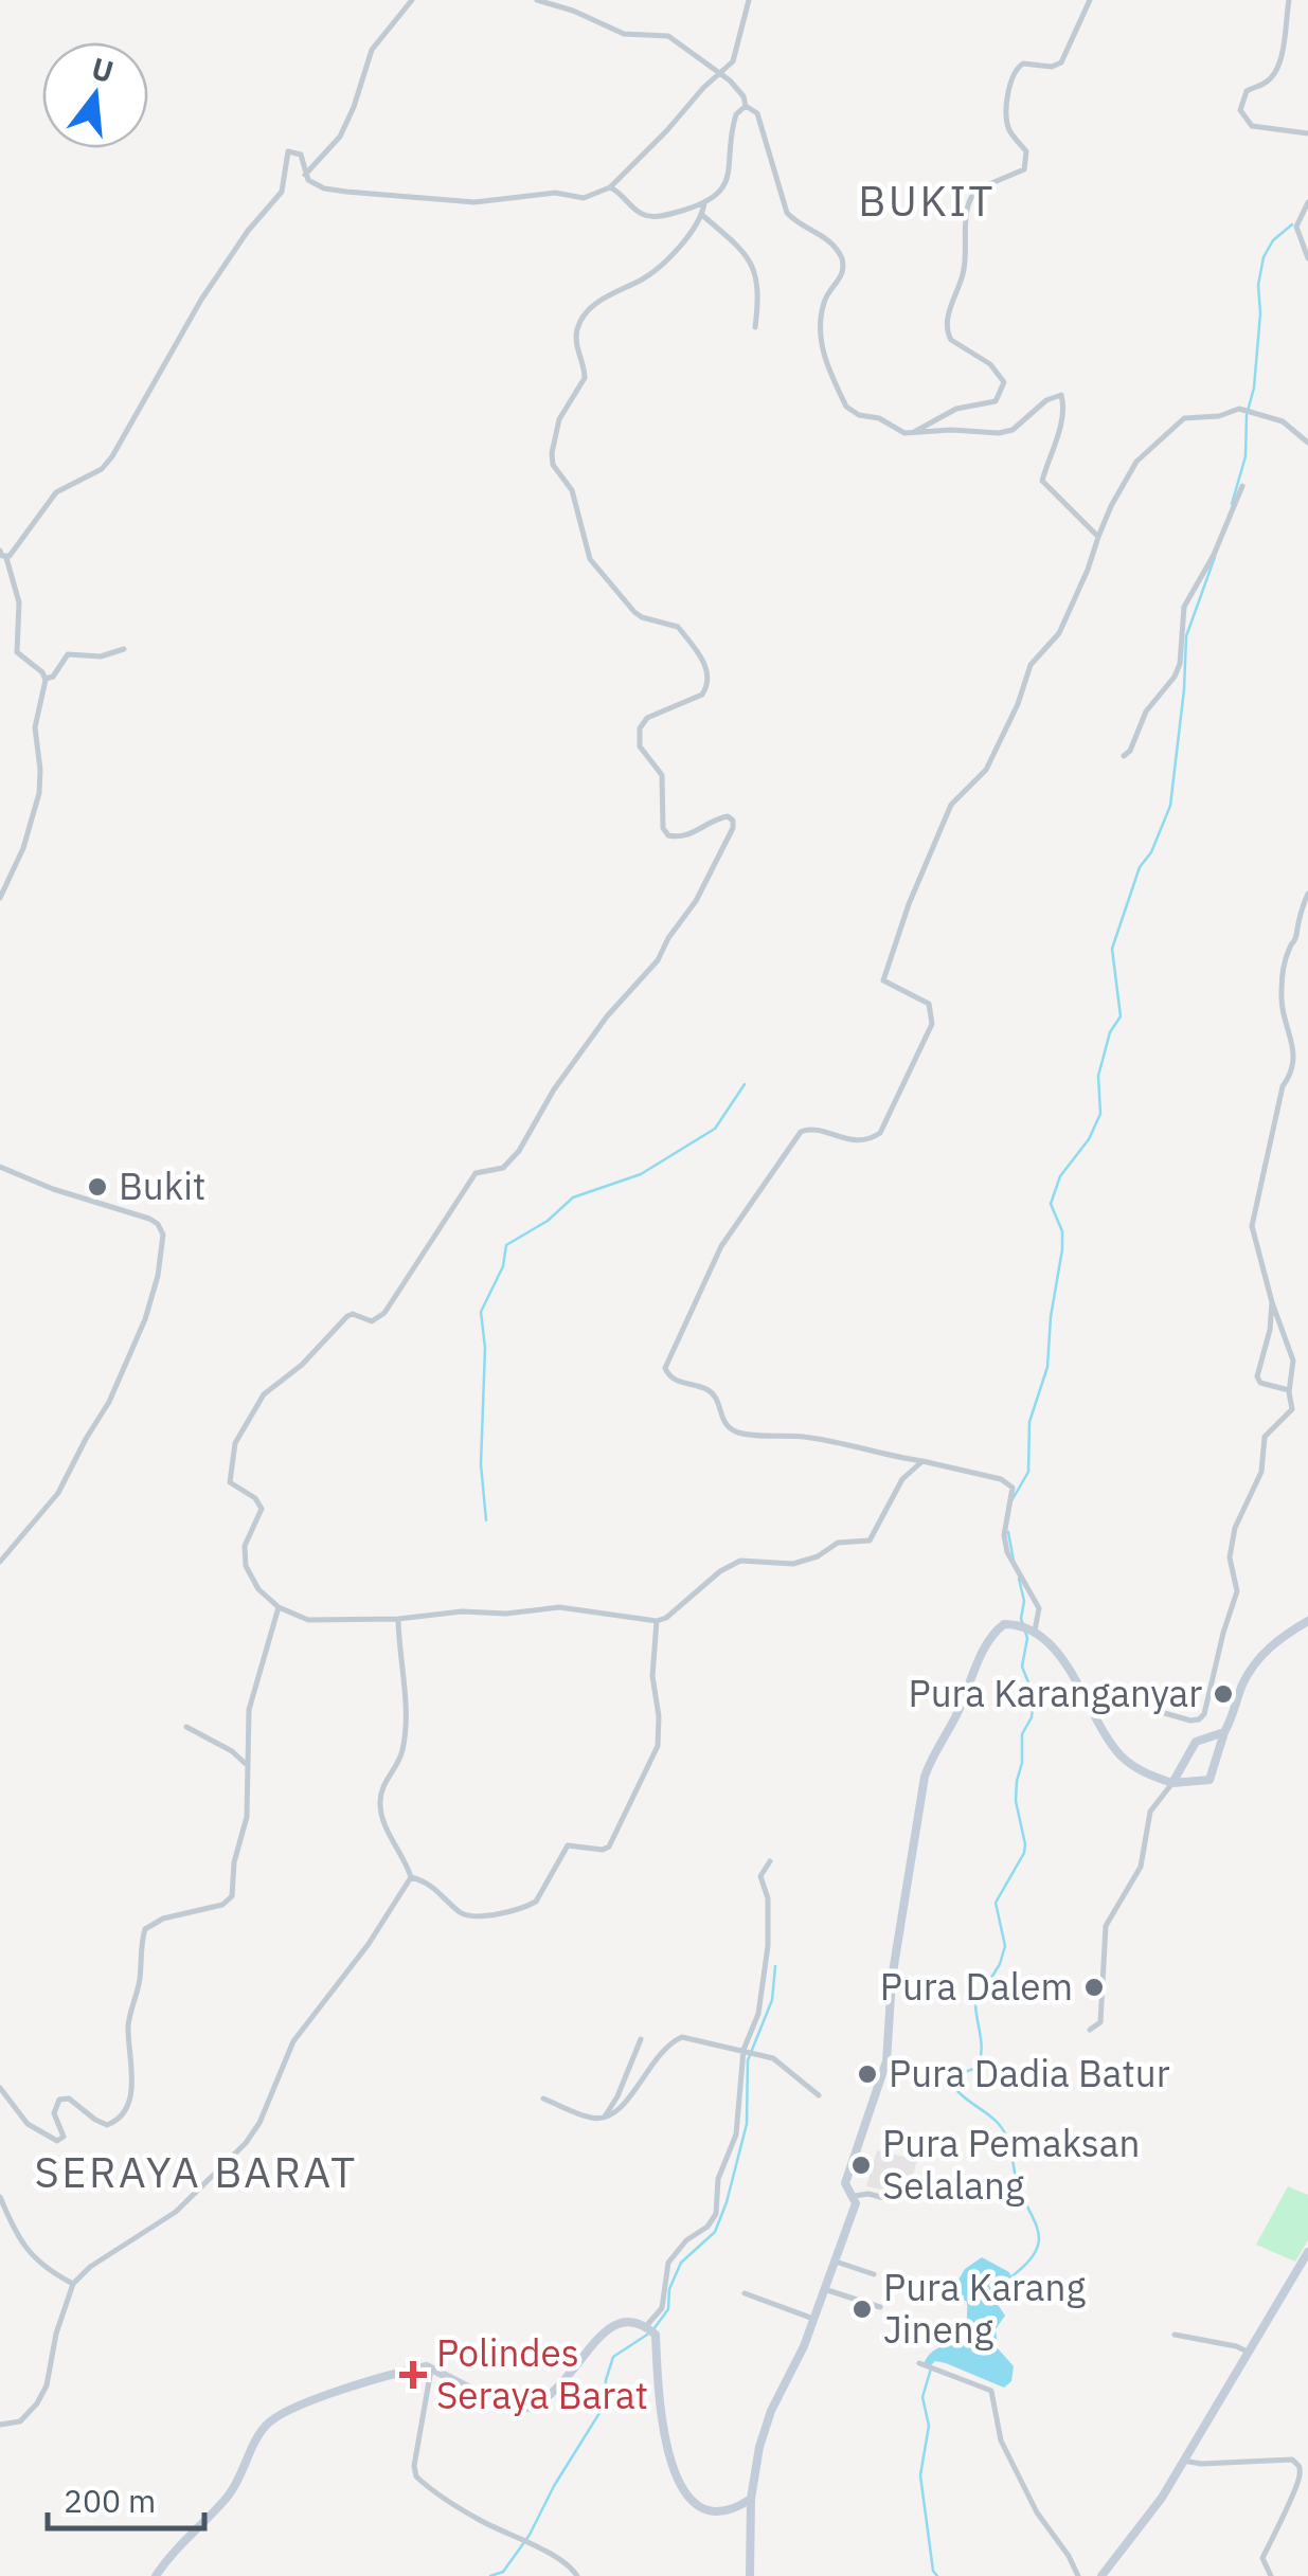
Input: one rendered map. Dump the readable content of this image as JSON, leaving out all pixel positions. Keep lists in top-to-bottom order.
{
  "districts": ["BUKIT", "SERAYA BARAT"],
  "places": {
    "other": [
      "Bukit",
      "Pura Karanganyar",
      "Pura Dalem",
      "Pura Dadia Batur",
      "Pura Pemaksan Selalang",
      "Pura Karang Jineng"
    ],
    "health": ["Polindes Seraya Barat"]
  },
  "scale_bar": "200 m",
  "north": "top"
}
